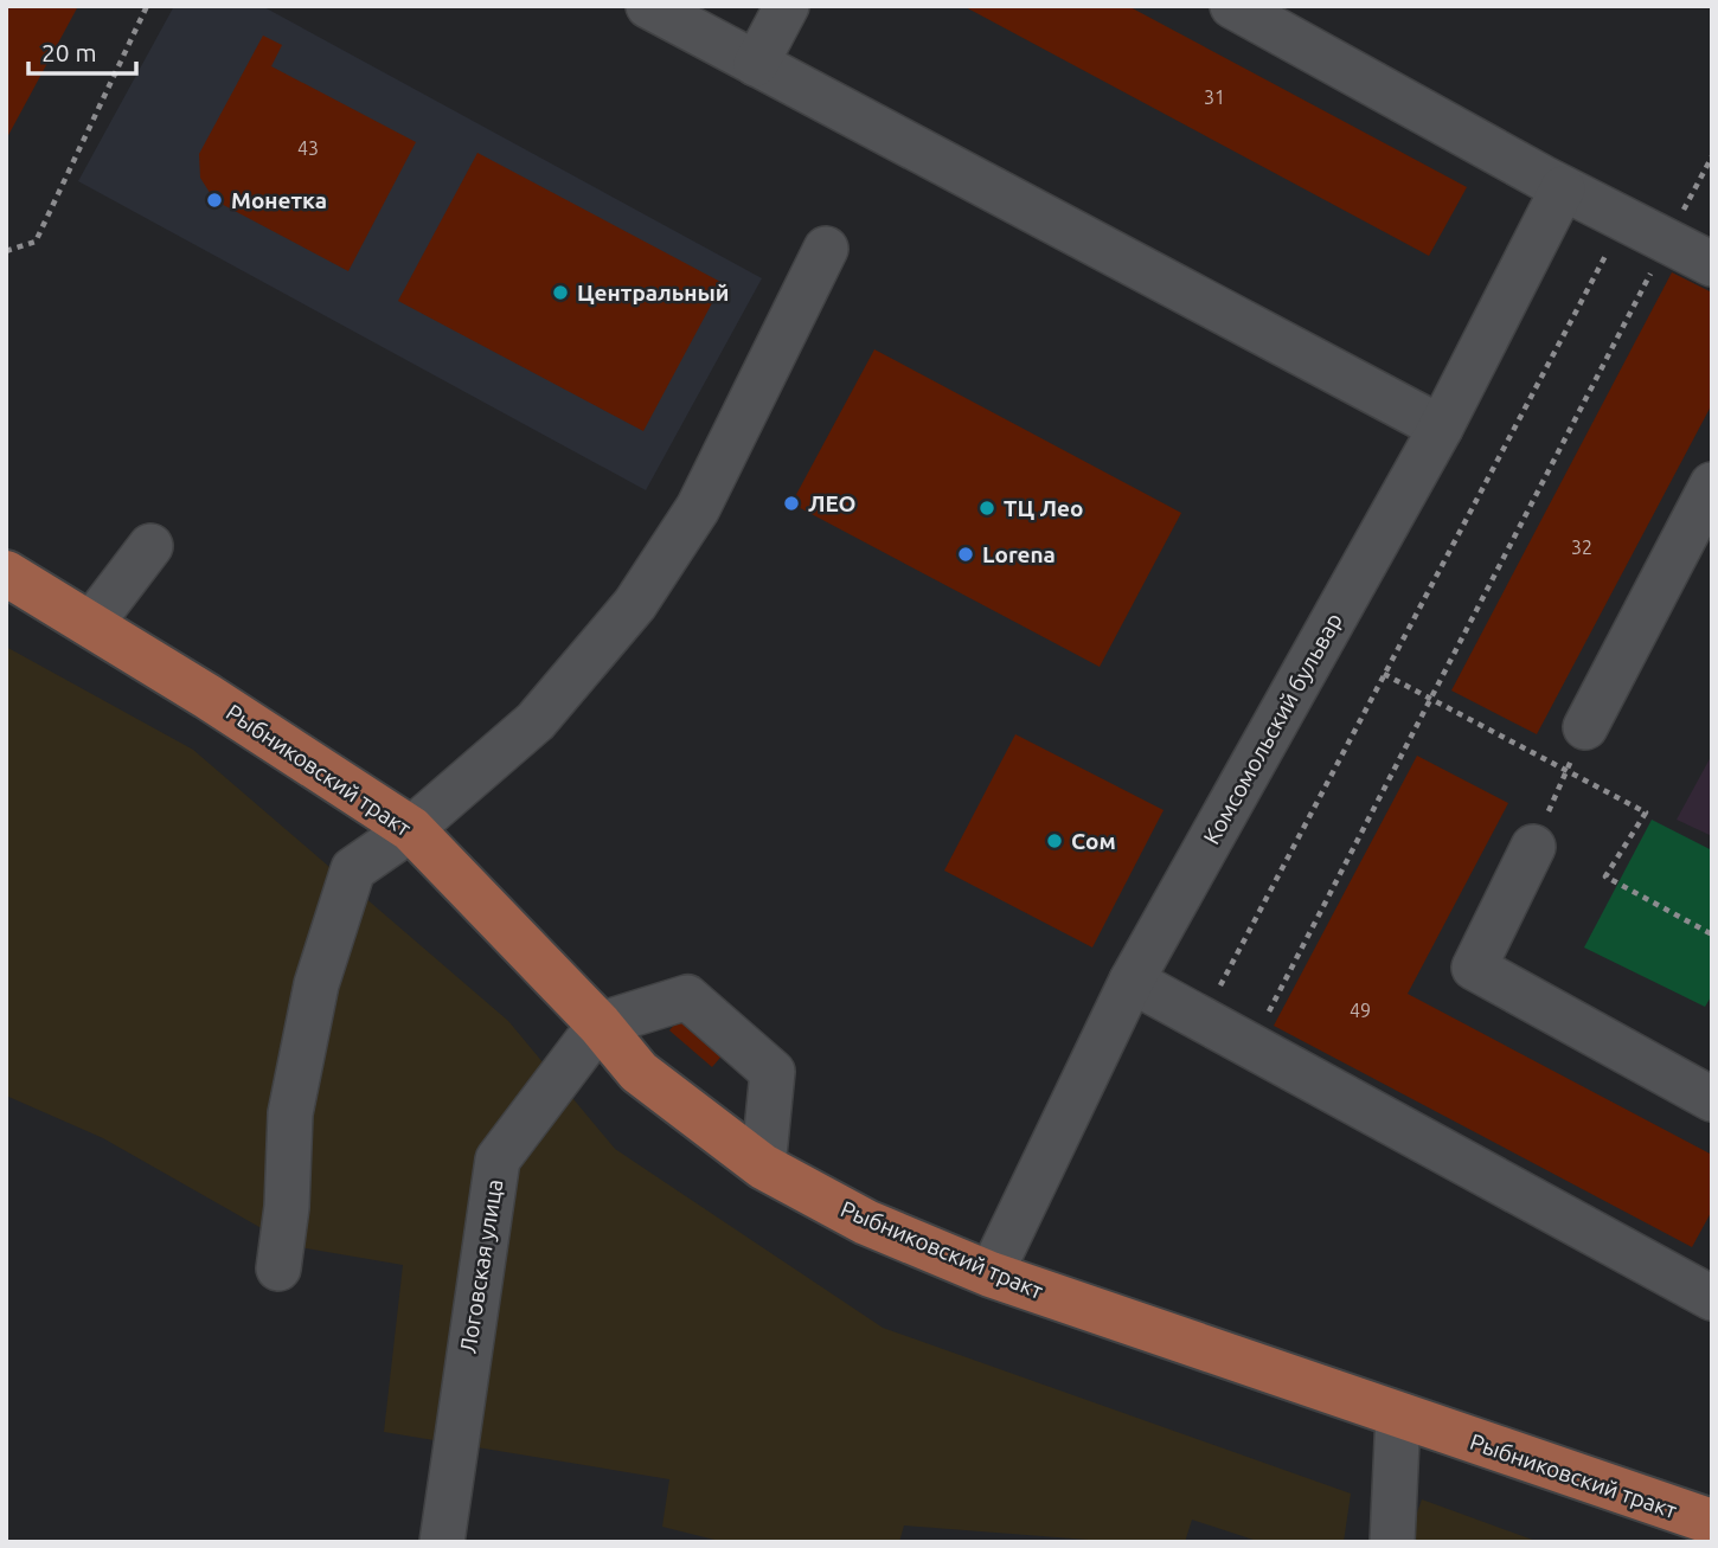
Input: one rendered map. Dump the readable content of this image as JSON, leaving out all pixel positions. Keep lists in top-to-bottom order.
{
  "streets": {
    "main road": ["Рыбниковский тракт"],
    "street": ["Комсомольский бульвар", "Логовская улица"]
  },
  "crossings": [
    ["Комсомольский бульвар", "Рыбниковский тракт"],
    ["Рыбниковский тракт", "Логовская улица"]
  ],
  "places": [
    "Монетка",
    "Центральный",
    "ЛЕО",
    "ТЦ Лео",
    "Lorena",
    "Сом"
  ],
  "house_numbers": [
    "31",
    "43",
    "32",
    "49"
  ],
  "scale_bar": "20 m"
}
